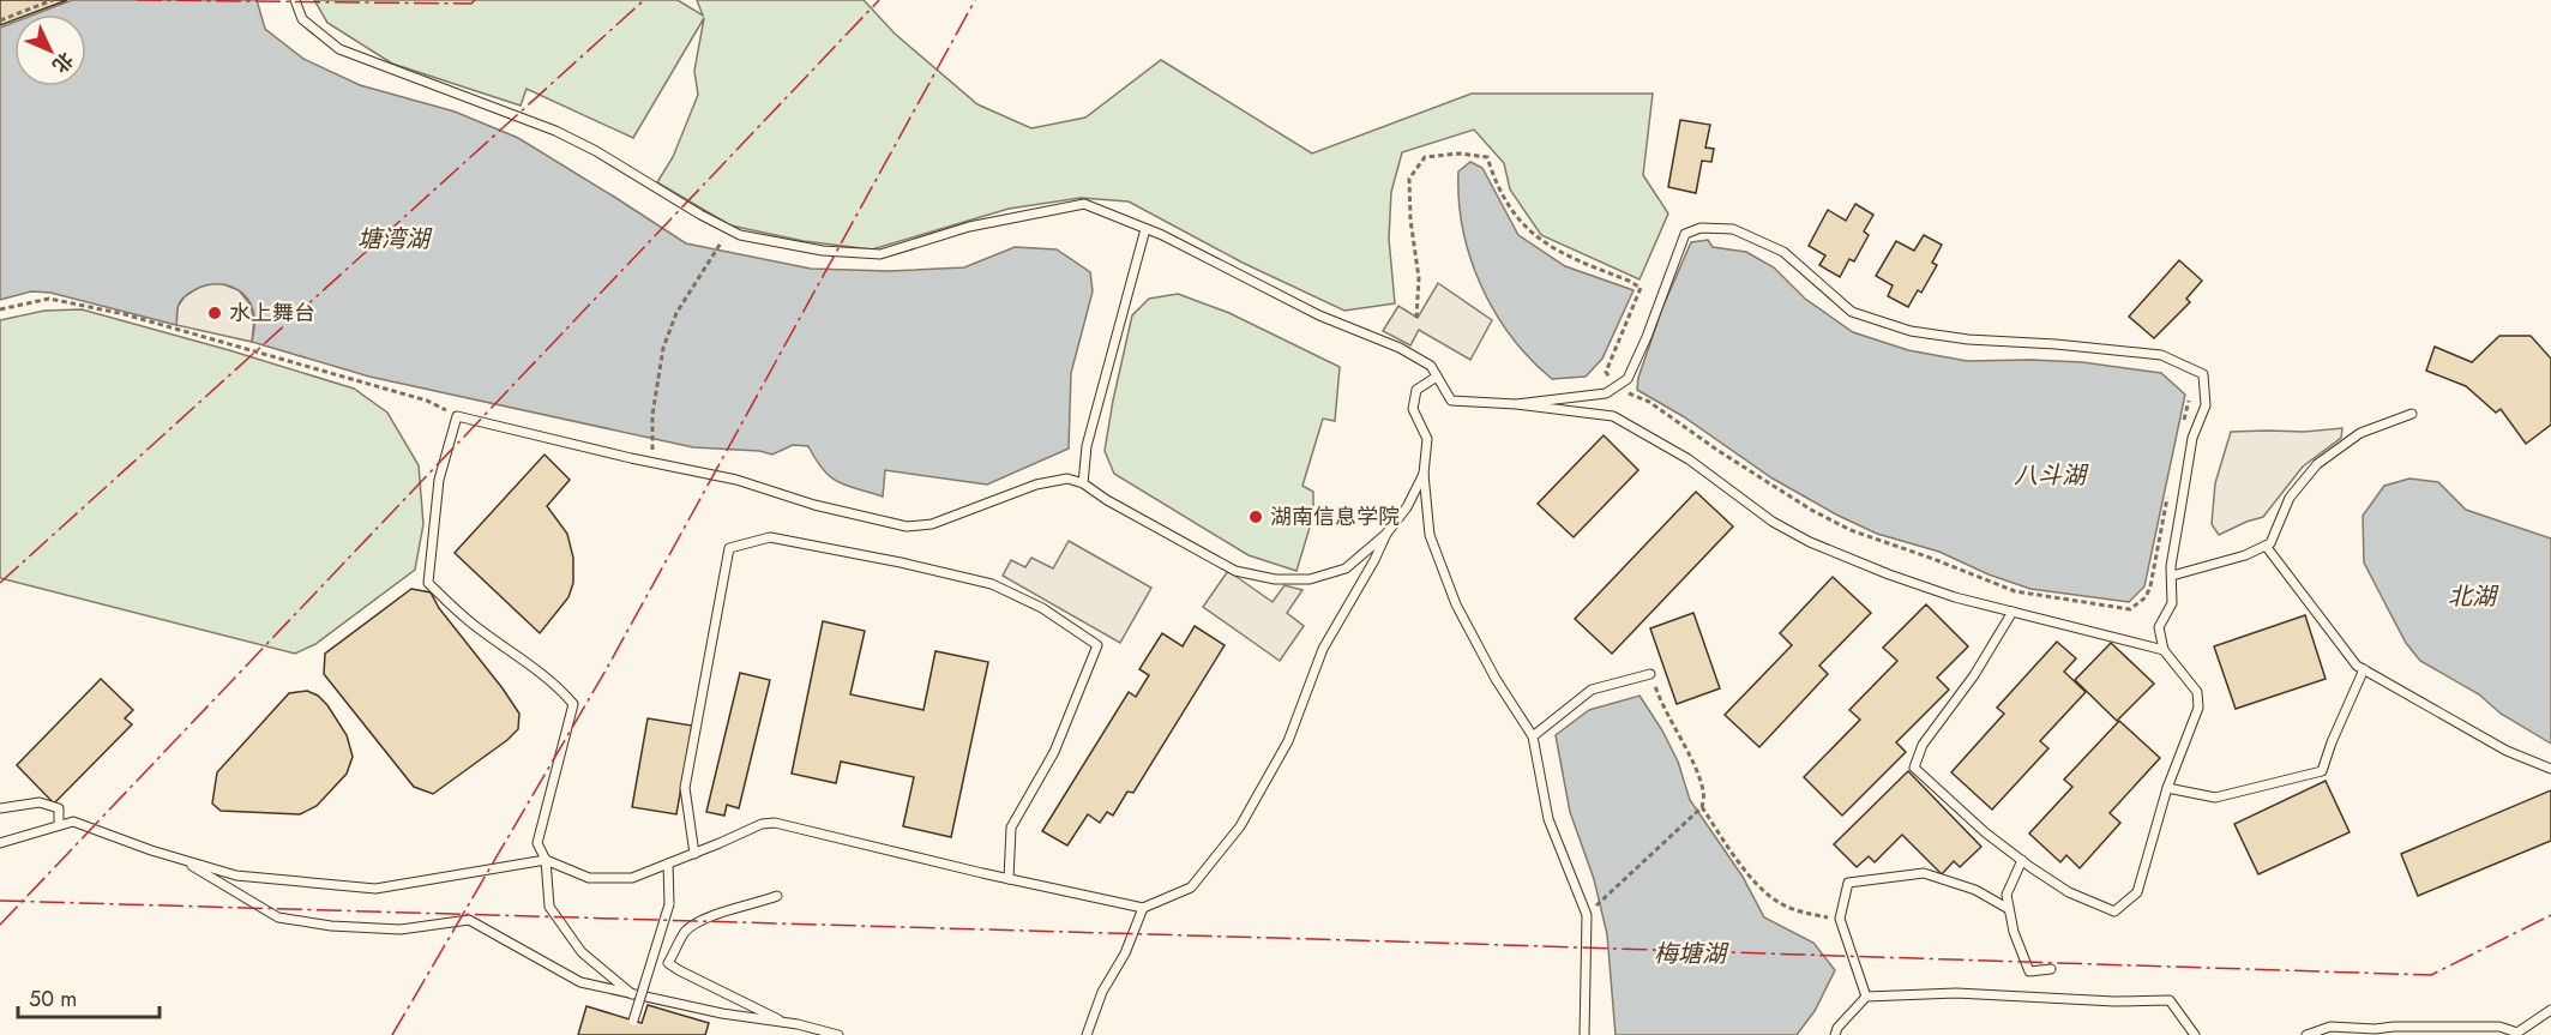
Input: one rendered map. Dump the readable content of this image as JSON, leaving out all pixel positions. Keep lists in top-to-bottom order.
{
  "water": [
    "塘湾湖",
    "八斗湖",
    "北湖",
    "梅塘湖"
  ],
  "places": ["水上舞台", "湖南信息学院"],
  "scale_bar": "50 m",
  "north": "bottom right"
}
